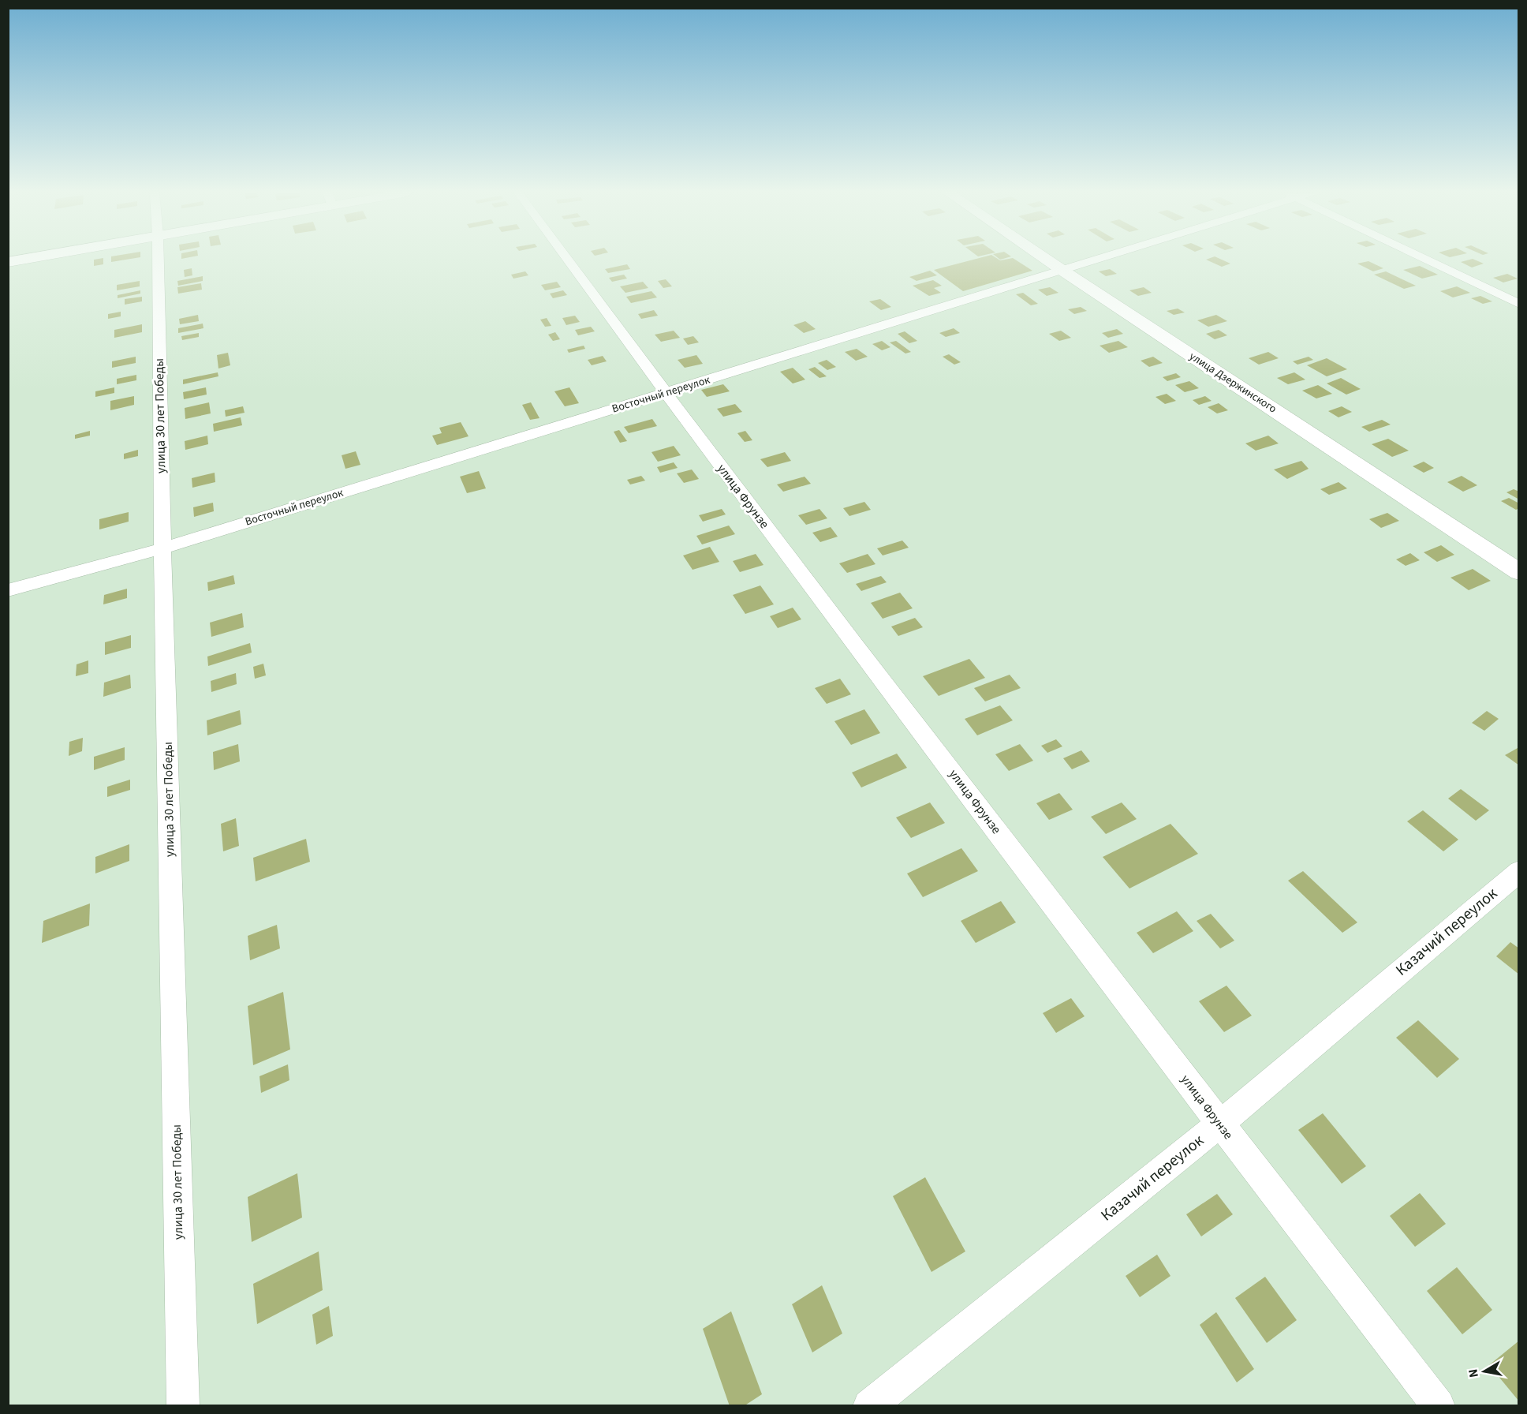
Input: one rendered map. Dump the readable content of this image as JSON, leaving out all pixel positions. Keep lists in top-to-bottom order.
{
  "streets": {
    "street": [
      "улица Дзержинского",
      "Восточный переулок",
      "улица 30 лет Победы",
      "улица Фрунзе",
      "Казачий переулок"
    ]
  },
  "crossings": [
    ["улица Дзержинского", "Восточный переулок"],
    ["Восточный переулок", "улица 30 лет Победы"],
    ["Восточный переулок", "улица Фрунзе"],
    ["улица Фрунзе", "Казачий переулок"]
  ],
  "north": "left"
}
